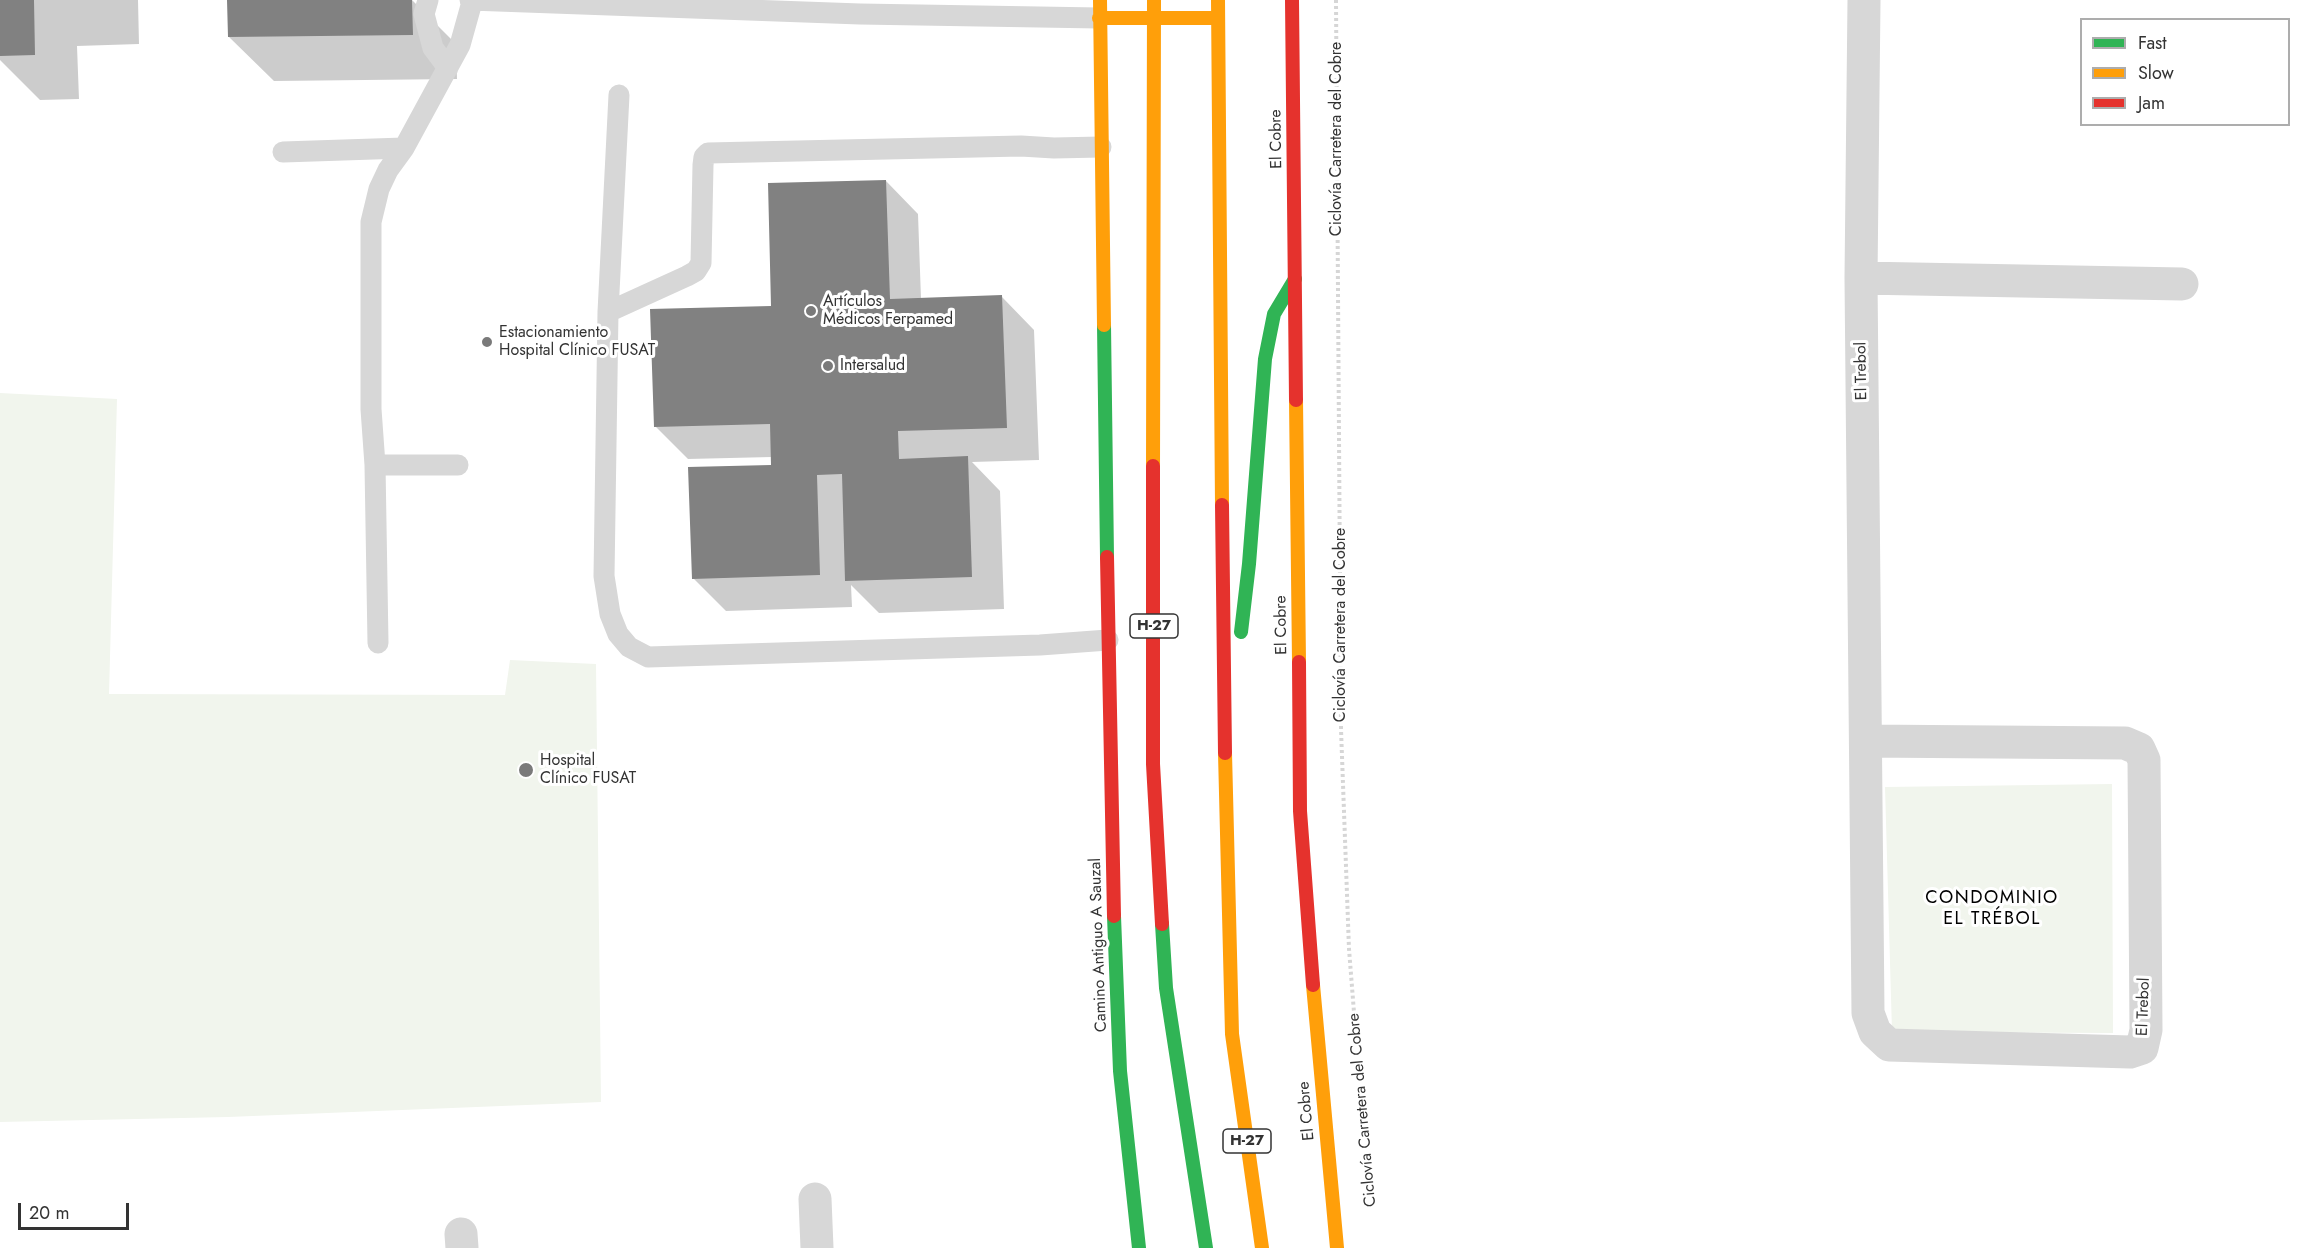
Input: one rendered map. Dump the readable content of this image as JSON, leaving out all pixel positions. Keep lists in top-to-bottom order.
{
  "streets": {
    "main road": ["El Cobre", "H-27", "Camino Antiguo A Sauzal"],
    "street": ["El Trebol"],
    "path": ["Ciclovía Carretera del Cobre"]
  },
  "districts": ["CONDOMINIO EL TRÉBOL"],
  "places": [
    "Artículos Médicos Ferpamed",
    "Estacionamiento Hospital Clínico FUSAT",
    "Intersalud",
    "Hospital Clínico FUSAT"
  ],
  "legend": ["Fast", "Slow", "Jam"],
  "scale_bar": "20 m"
}
